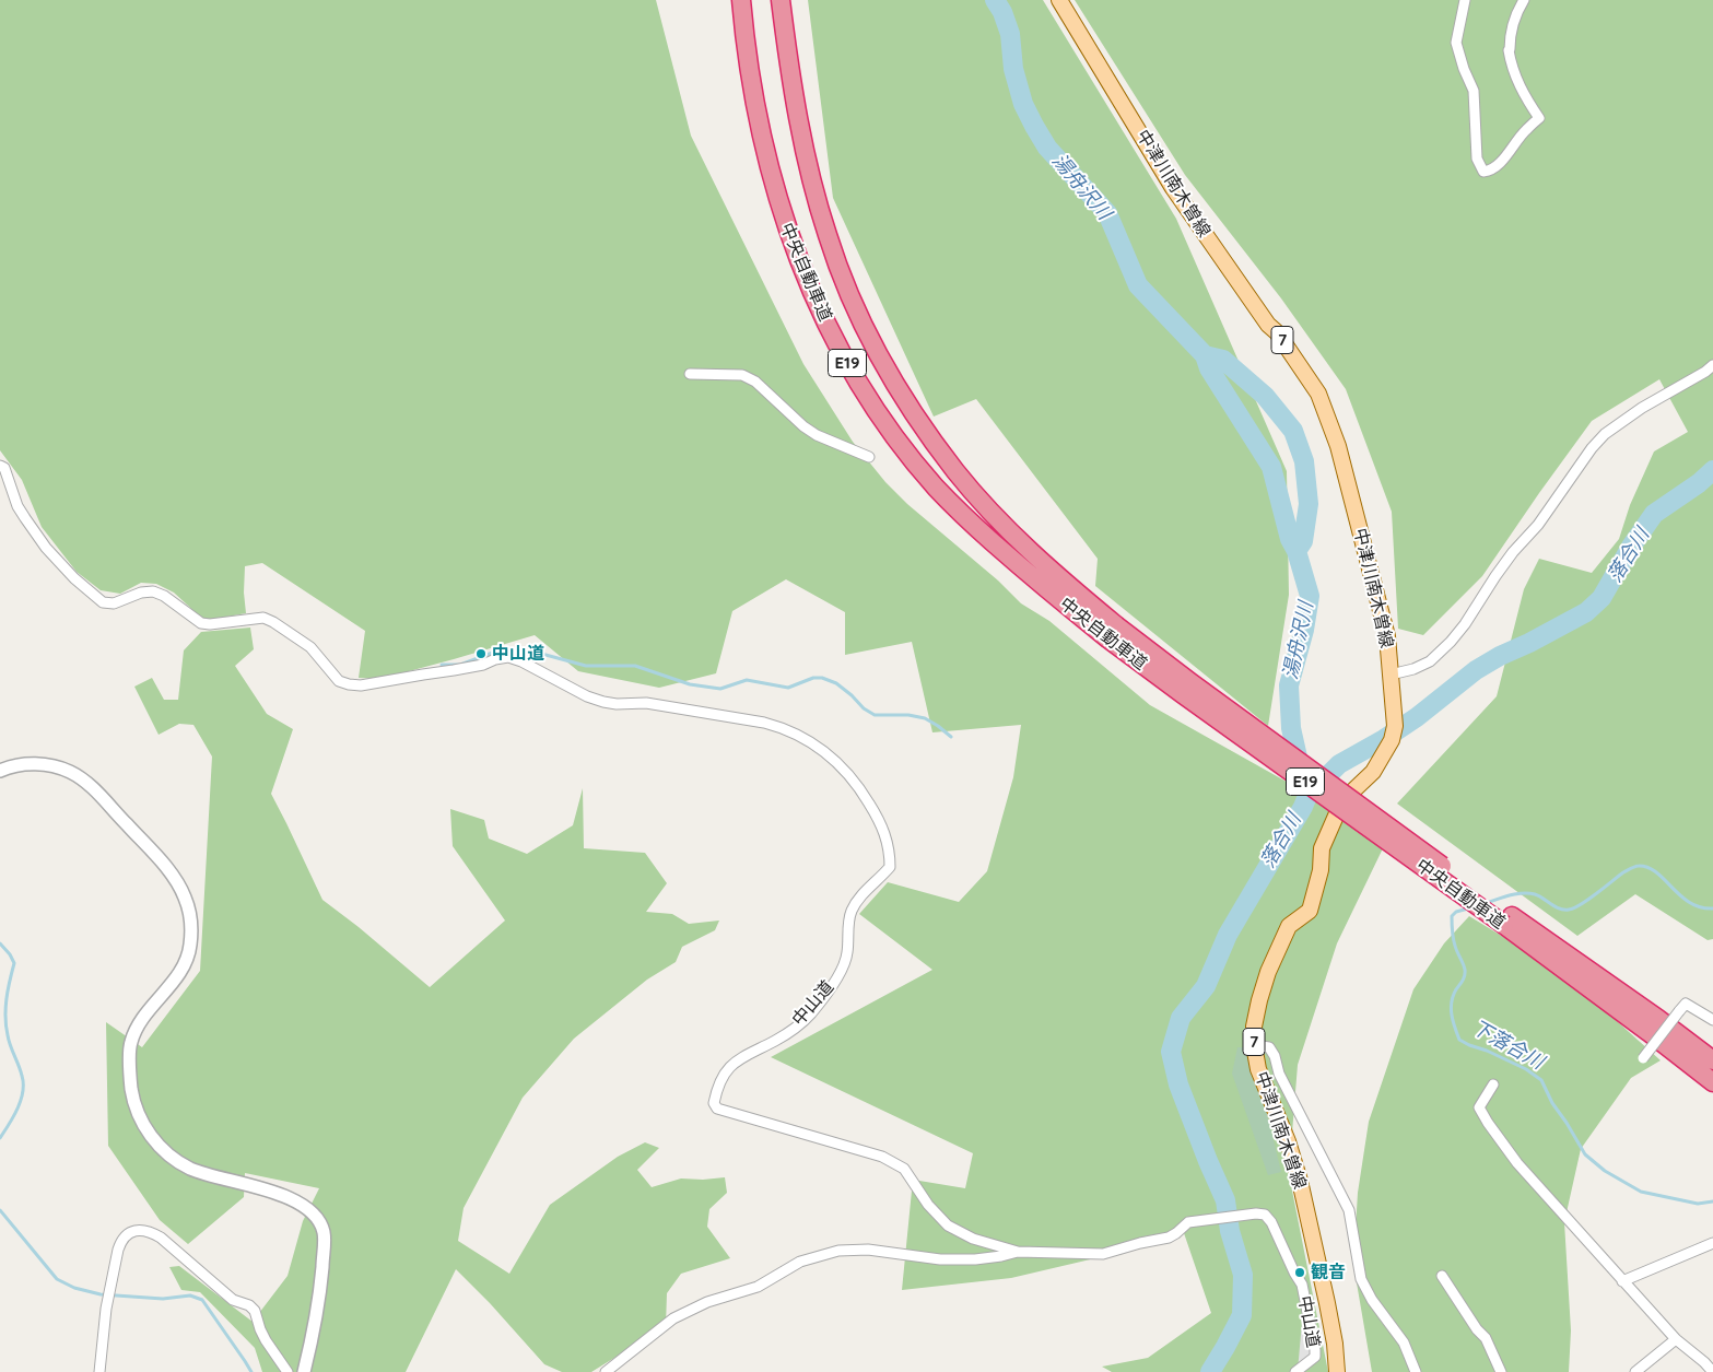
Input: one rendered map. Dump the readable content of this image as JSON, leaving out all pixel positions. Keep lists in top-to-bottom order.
{
  "streets": {
    "highway": ["中央自動車道", "E19"],
    "main road": ["中津川南木曽線", "7"],
    "street": ["中山道"]
  },
  "water": ["湯舟沢川", "落合川", "下落合川"],
  "places": ["中山道", "観音"]
}
